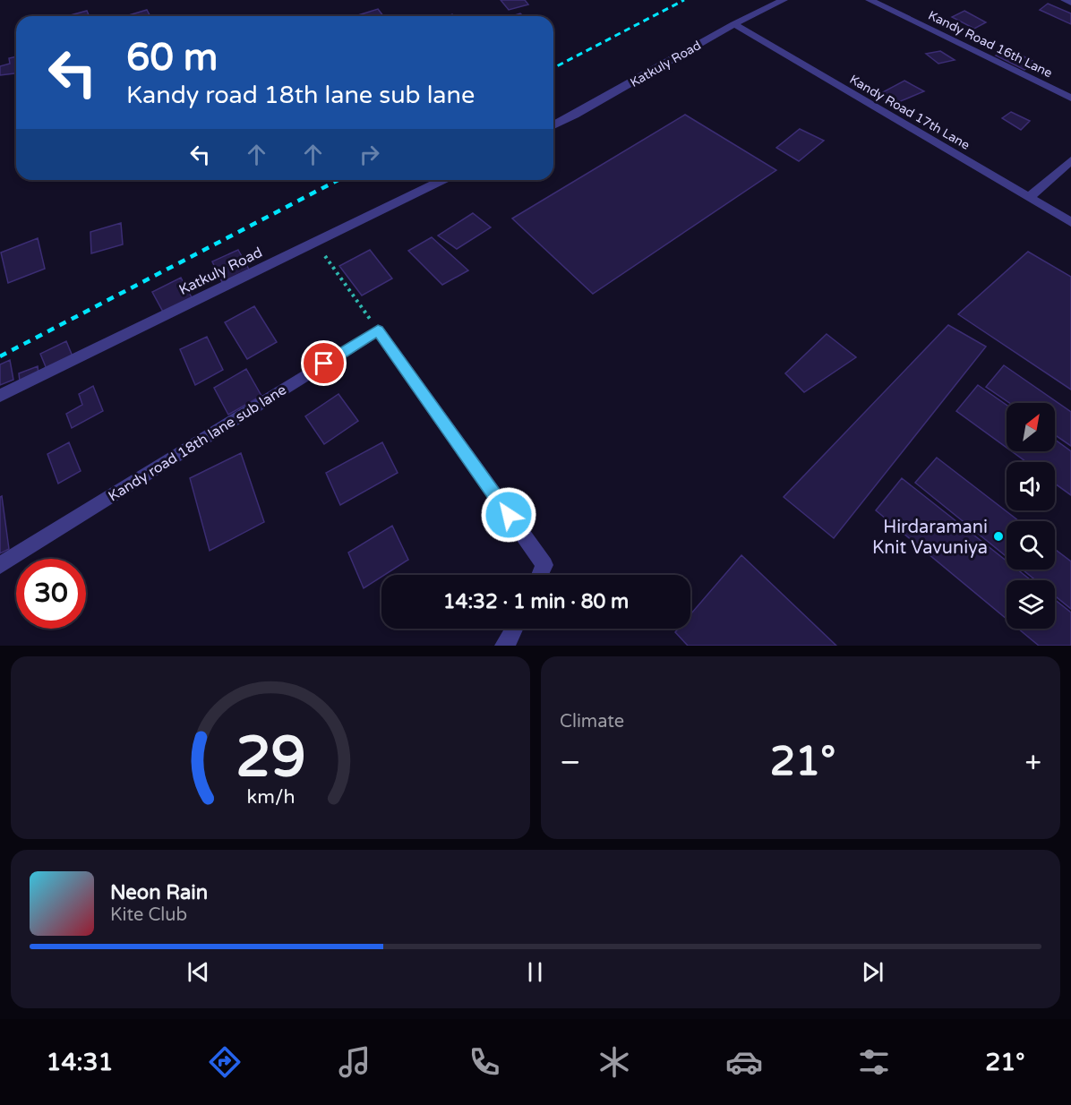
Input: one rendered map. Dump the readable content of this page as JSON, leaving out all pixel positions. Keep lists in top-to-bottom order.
{
  "streets": {
    "street": [
      "Kandy Road 16th Lane",
      "Katkuly Road",
      "Kandy Road 17th Lane",
      "Kandy road 18th lane sub lane"
    ]
  },
  "crossings": [
    ["Katkuly Road", "Kandy Road 17th Lane"]
  ],
  "places": ["Hirdaramani Knit Vavuniya"],
  "north": "top right",
  "page": {
    "turn": ["60 m", "Kandy road 18th lane sub lane"],
    "limit": "30",
    "trip": "14:32 · 1 min · 80 m",
    "tile": "Climate",
    "heat": ["−", "21°", "+"],
    "song": ["Neon Rain", "Kite Club"],
    "tabs": ["14:31", "21°"],
    "gauge": ["29", "km/h"]
  }
}
